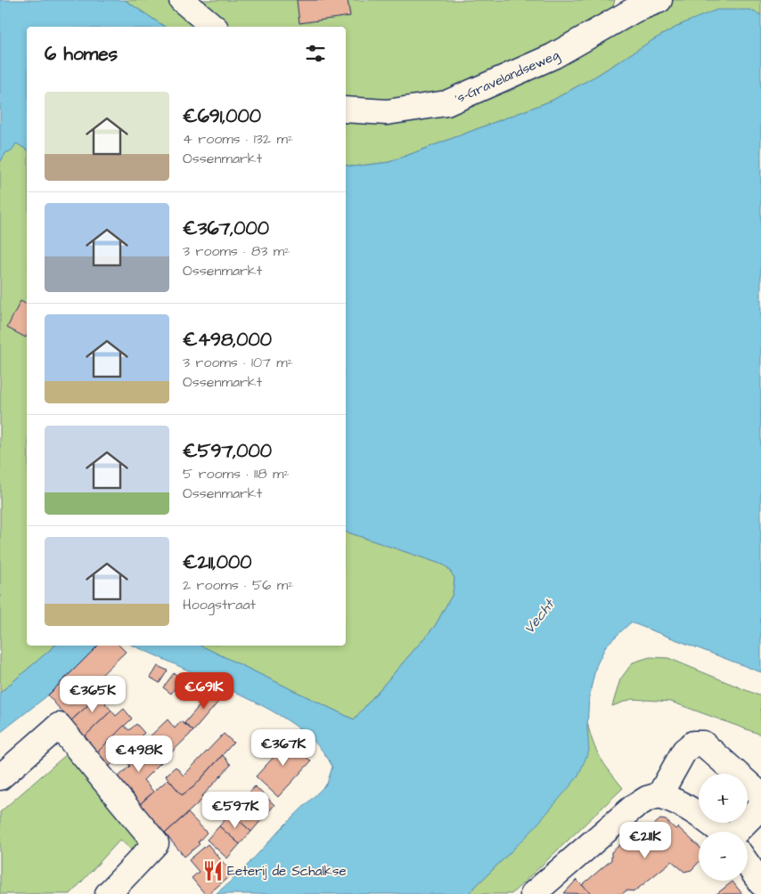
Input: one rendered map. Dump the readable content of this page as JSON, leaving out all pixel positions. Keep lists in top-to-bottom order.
{
  "streets": {
    "street": ["'s-Gravelandseweg"]
  },
  "water": ["Vecht"],
  "places": {
    "restaurant": ["Eeterij de Schalkse"]
  },
  "page": {
    "heading": "6 homes",
    "list": [
      {
        "name": "€691,000",
        "note": "4 rooms · 132 m² · Ossenmarkt"
      },
      {
        "name": "€367,000",
        "note": "3 rooms · 83 m² · Ossenmarkt"
      },
      {
        "name": "€498,000",
        "note": "3 rooms · 107 m² · Ossenmarkt"
      },
      {
        "name": "€597,000",
        "note": "5 rooms · 118 m² · Ossenmarkt"
      },
      {
        "name": "€211,000",
        "note": "2 rooms · 56 m² · Hoogstraat"
      }
    ],
    "price": [
      "€691K",
      "€365K",
      "€367K",
      "€498K",
      "€597K",
      "€211K"
    ],
    "map_buttons": ["+", "−"]
  }
}
